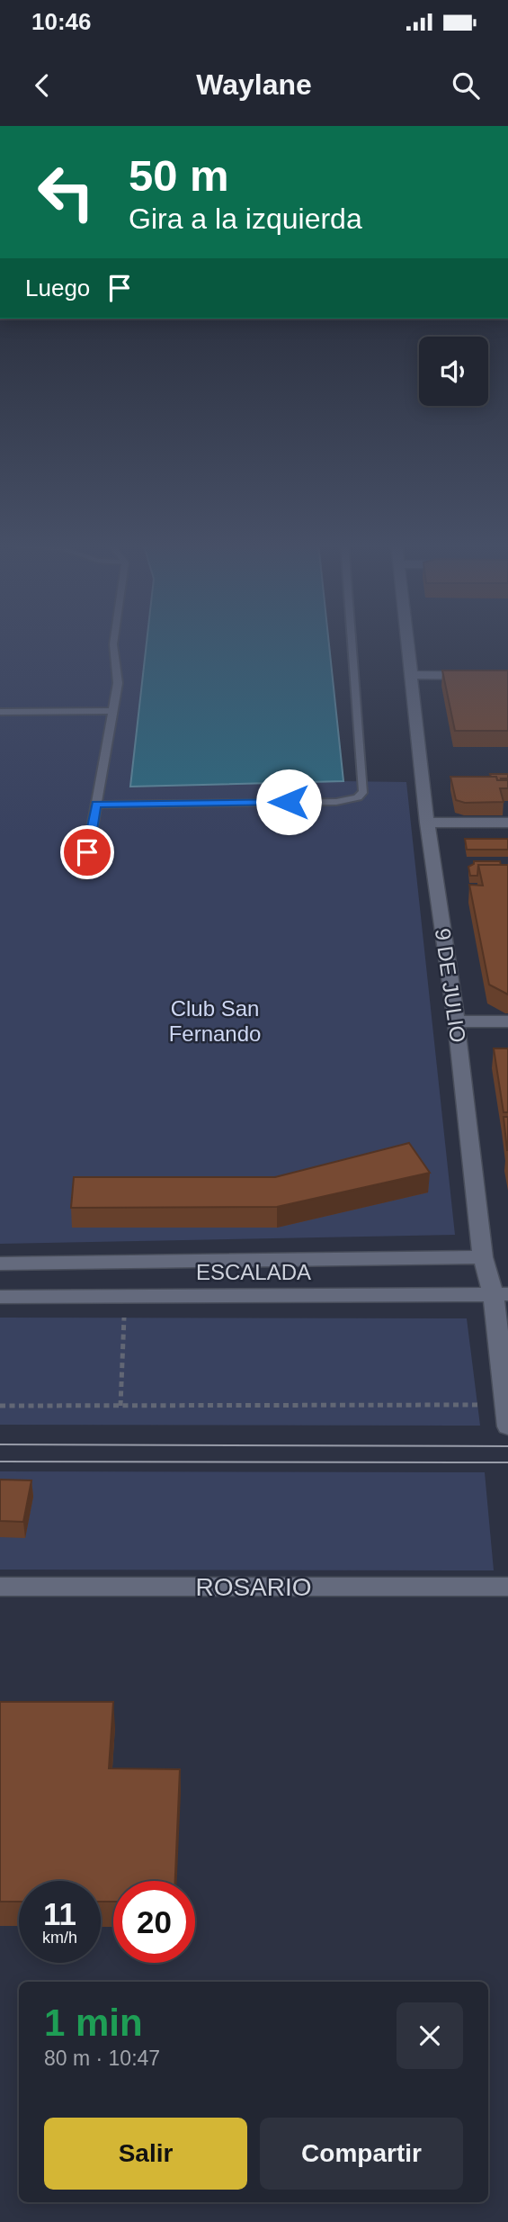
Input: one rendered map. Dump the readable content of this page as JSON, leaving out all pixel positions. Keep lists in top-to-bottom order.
{
  "streets": {
    "street": ["9 DE JULIO", "ESCALADA", "ROSARIO"]
  },
  "crossings": [
    ["9 DE JULIO", "ESCALADA"]
  ],
  "parks": ["Club San Fernando"],
  "page": {
    "status": "10:46",
    "header": "Waylane",
    "turn": ["50 m", "Gira a la izquierda"],
    "then": "Luego",
    "speed": "11 km/h",
    "limit": "20",
    "heading": ["1 min", "80 m · 10:47"],
    "buttons": ["Salir", "Compartir"]
  }
}
